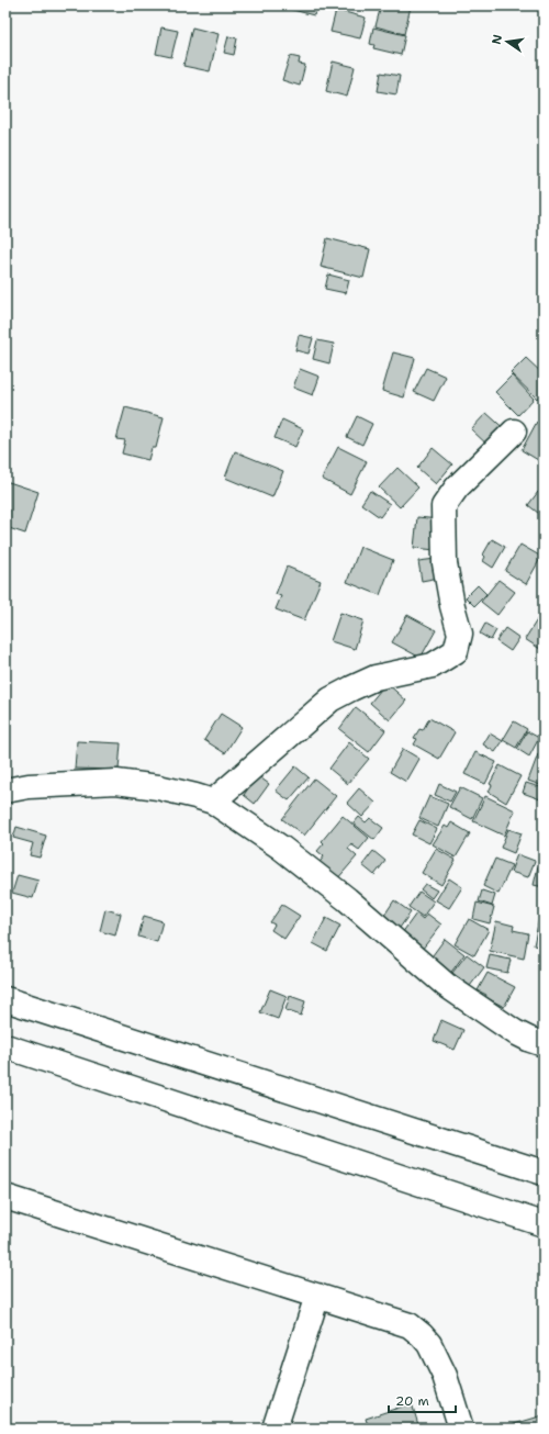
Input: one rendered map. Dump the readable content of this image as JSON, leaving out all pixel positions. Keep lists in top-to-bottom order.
{
  "scale_bar": "20 m",
  "north": "left"
}
